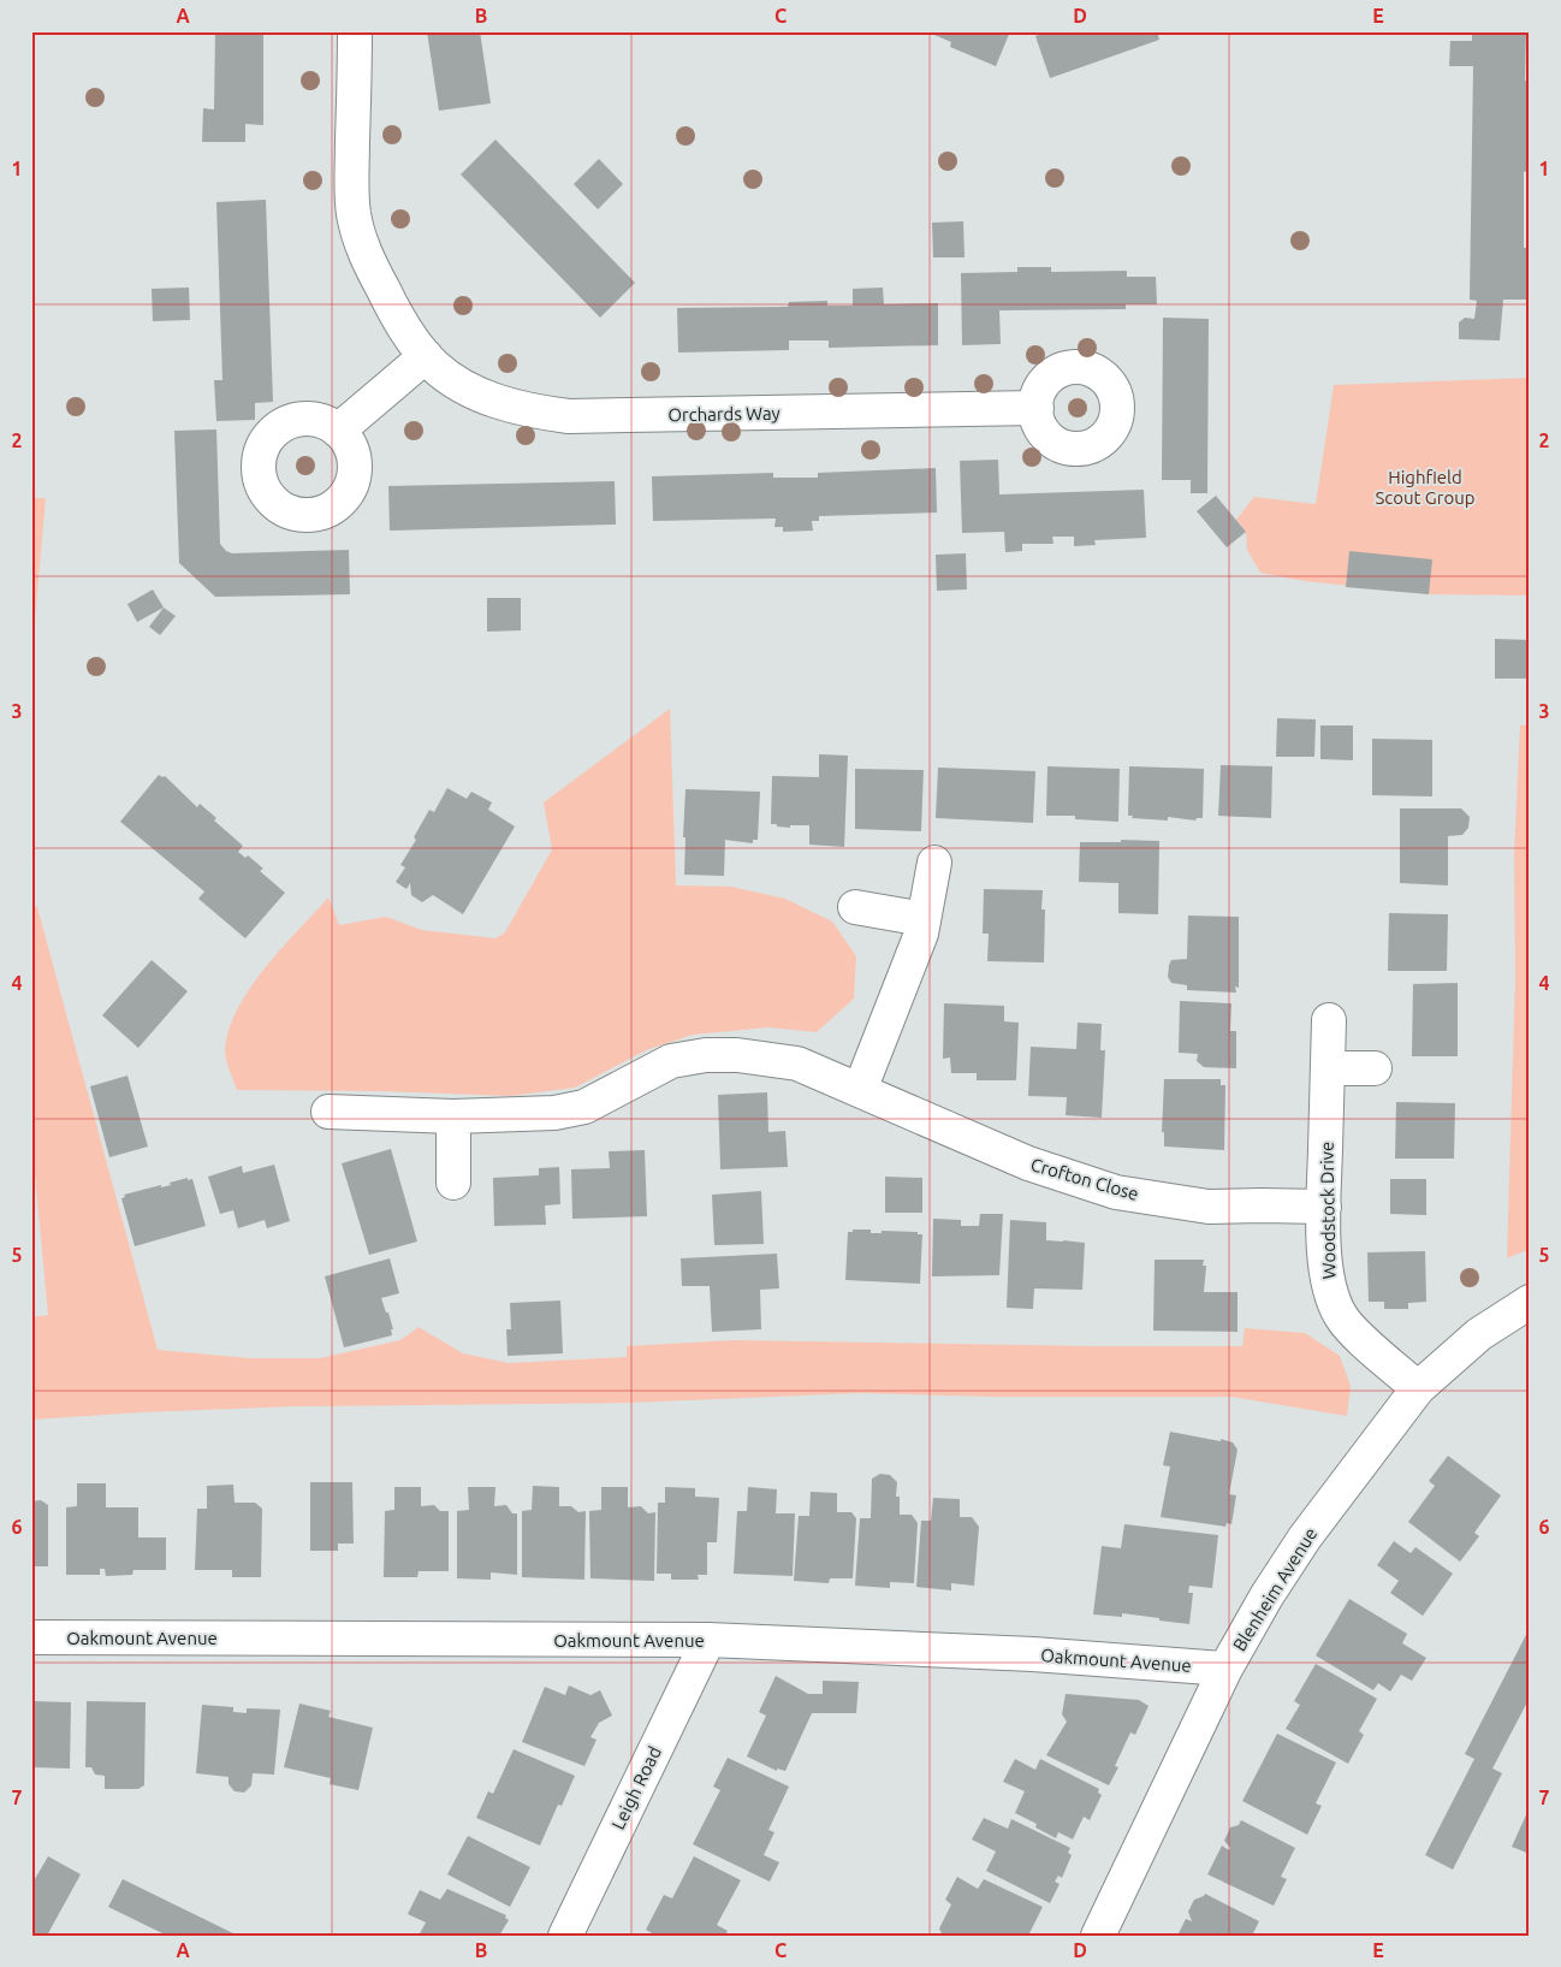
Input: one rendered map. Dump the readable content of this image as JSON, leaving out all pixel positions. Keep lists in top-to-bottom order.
{
  "streets": {
    "street": [
      "Orchards Way",
      "Crofton Close",
      "Woodstock Drive",
      "Blenheim Avenue",
      "Oakmount Avenue",
      "Leigh Road"
    ]
  },
  "crossings": [
    ["Crofton Close", "Woodstock Drive"],
    ["Woodstock Drive", "Blenheim Avenue"],
    ["Blenheim Avenue", "Oakmount Avenue"],
    ["Oakmount Avenue", "Leigh Road"]
  ],
  "parks": ["Highfield Scout Group"],
  "grid": {
    "columns": [
      "A",
      "B",
      "C",
      "D",
      "E"
    ],
    "rows": [
      "1",
      "2",
      "3",
      "4",
      "5",
      "6",
      "7"
    ]
  }
}
